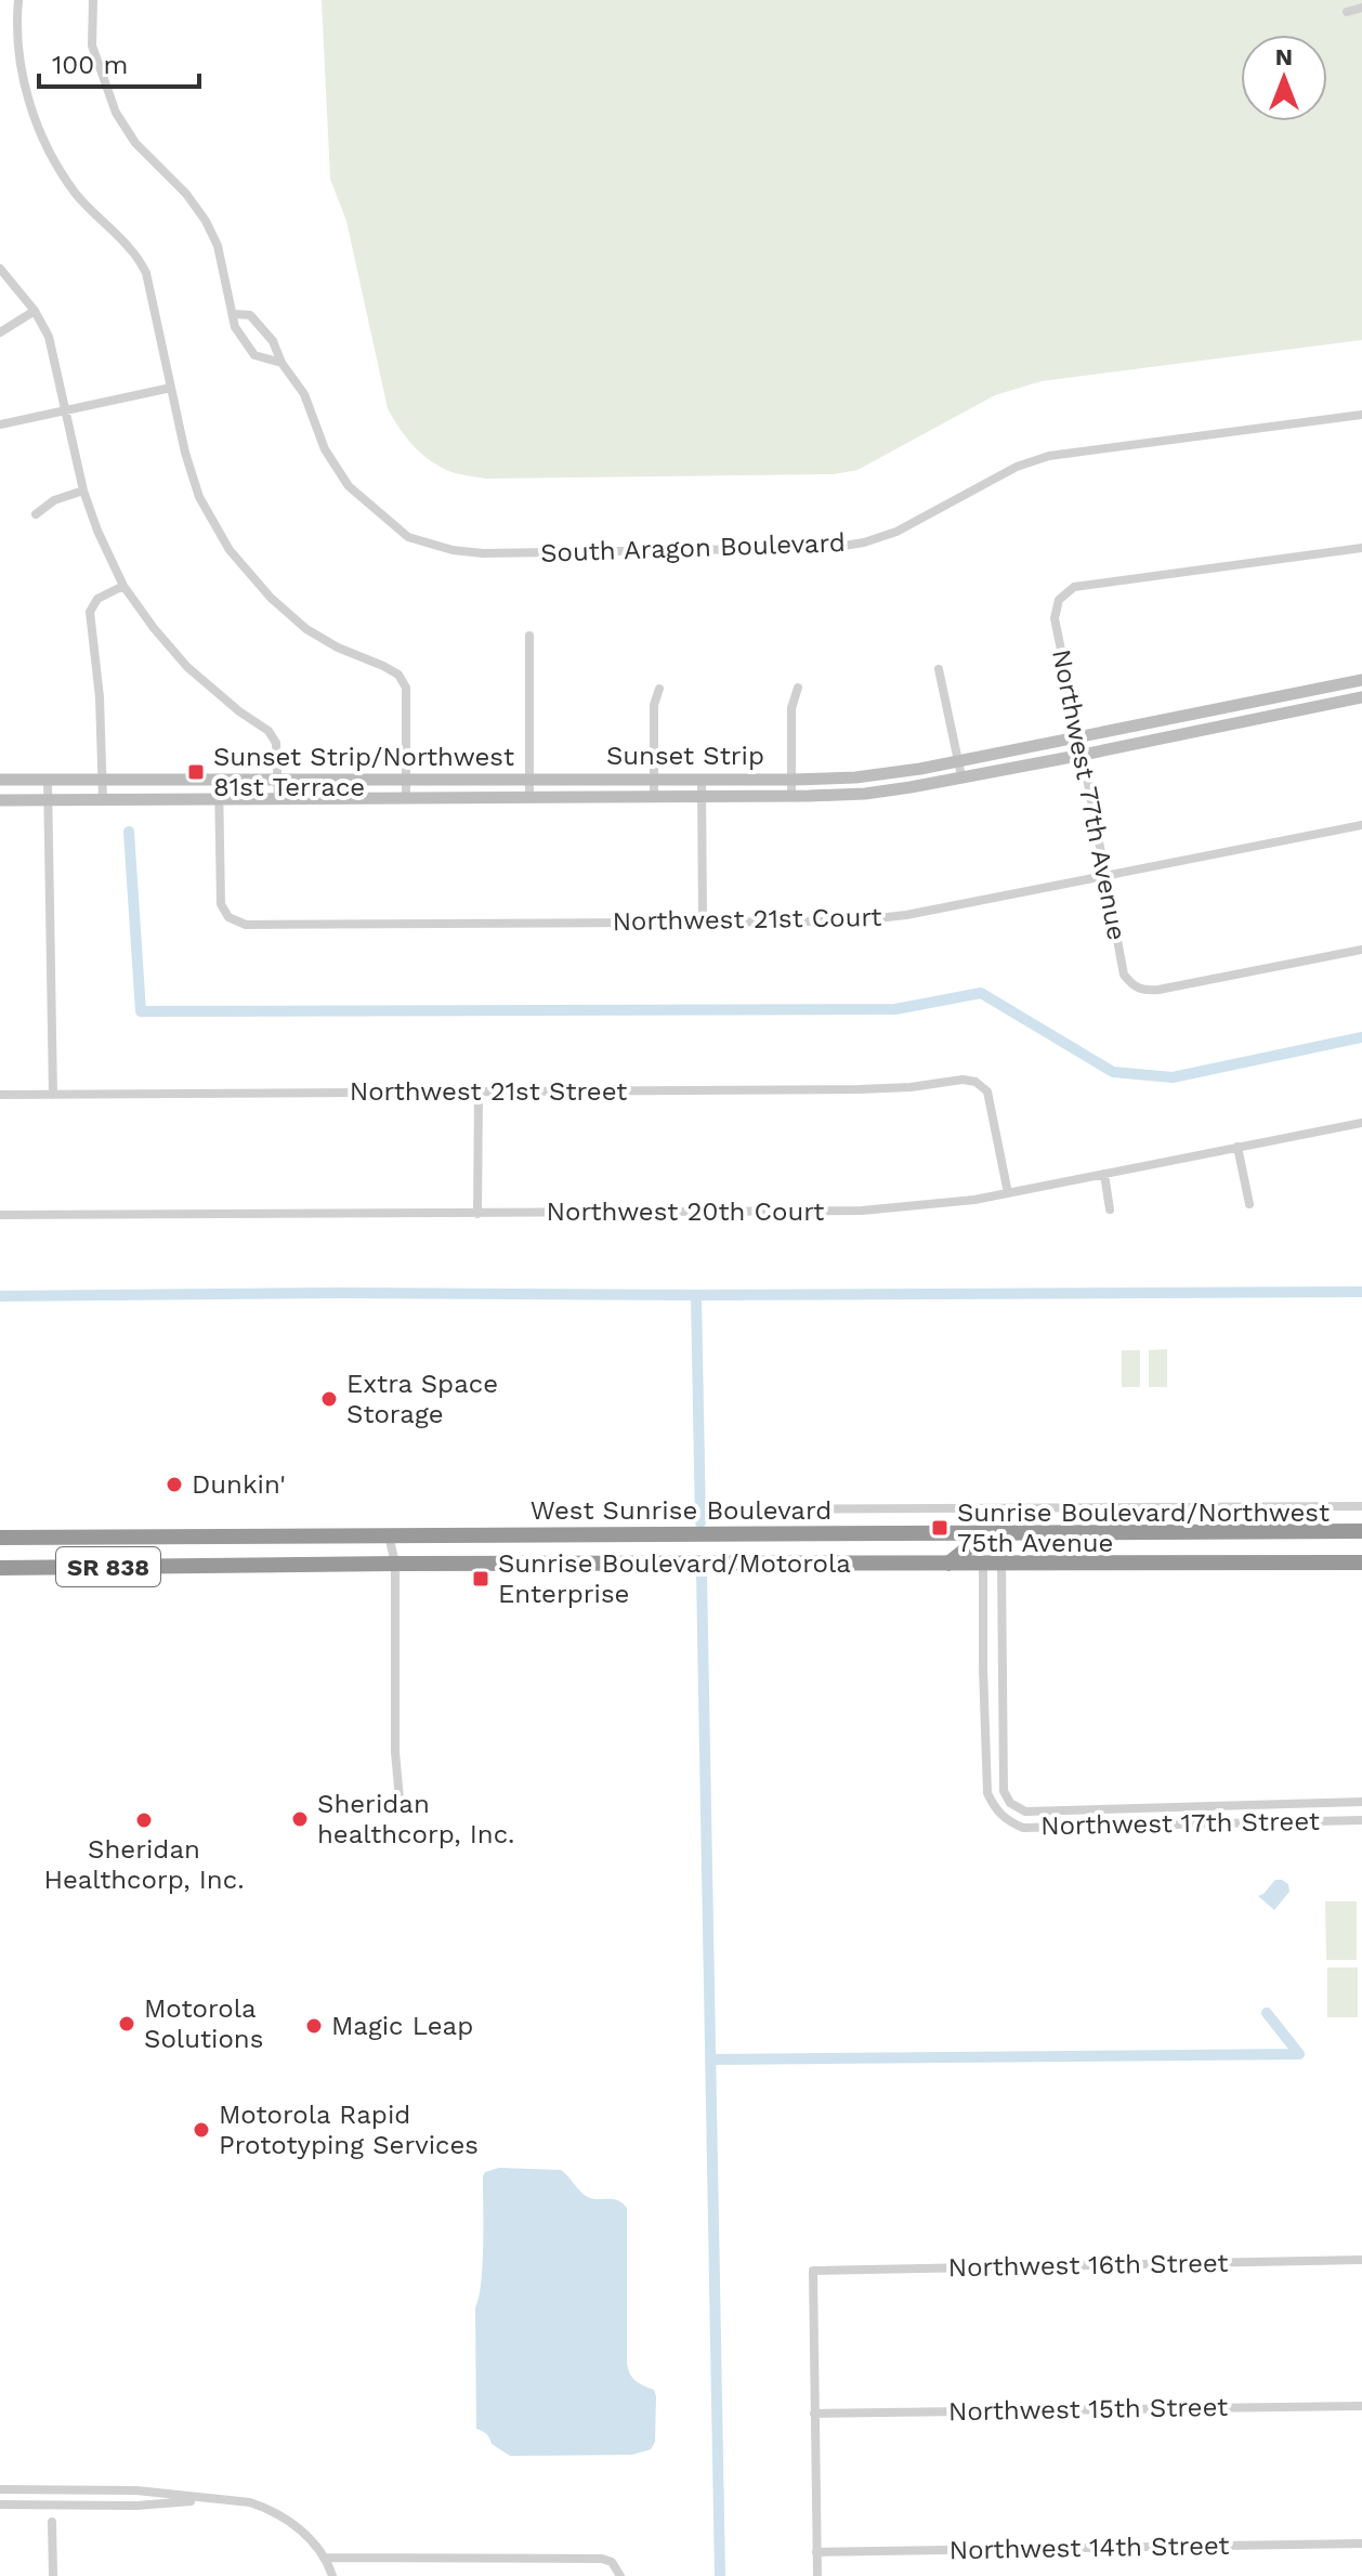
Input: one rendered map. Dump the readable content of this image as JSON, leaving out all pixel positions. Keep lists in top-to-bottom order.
{
  "streets": {
    "highway": ["West Sunrise Boulevard", "SR 838"],
    "street": [
      "South Aragon Boulevard",
      "Sunset Strip",
      "Northwest 77th Avenue",
      "Northwest 21st Court",
      "Northwest 21st Street",
      "Northwest 20th Court",
      "Northwest 17th Street",
      "Northwest 16th Street",
      "Northwest 15th Street",
      "Northwest 14th Street"
    ]
  },
  "crossings": [
    ["Sunset Strip", "Northwest 77th Avenue"],
    ["Sunset Strip", "Northwest 21st Court"],
    ["Northwest 77th Avenue", "Northwest 21st Court"],
    ["Northwest 21st Street", "Northwest 20th Court"],
    ["West Sunrise Boulevard", "Northwest 17th Street"],
    ["Northwest 16th Street", "Northwest 15th Street"]
  ],
  "places": {
    "transit": ["Sunset Strip/Northwest 81st Terrace", "Sunrise Boulevard/Northwest 75th Avenue", "Sunrise Boulevard/Motorola Enterprise"],
    "other": [
      "Extra Space Storage",
      "Dunkin'",
      "Sheridan healthcorp, Inc.",
      "Sheridan Healthcorp, Inc.",
      "Motorola Solutions",
      "Magic Leap",
      "Motorola Rapid Prototyping Services"
    ]
  },
  "scale_bar": "100 m",
  "north": "top"
}
